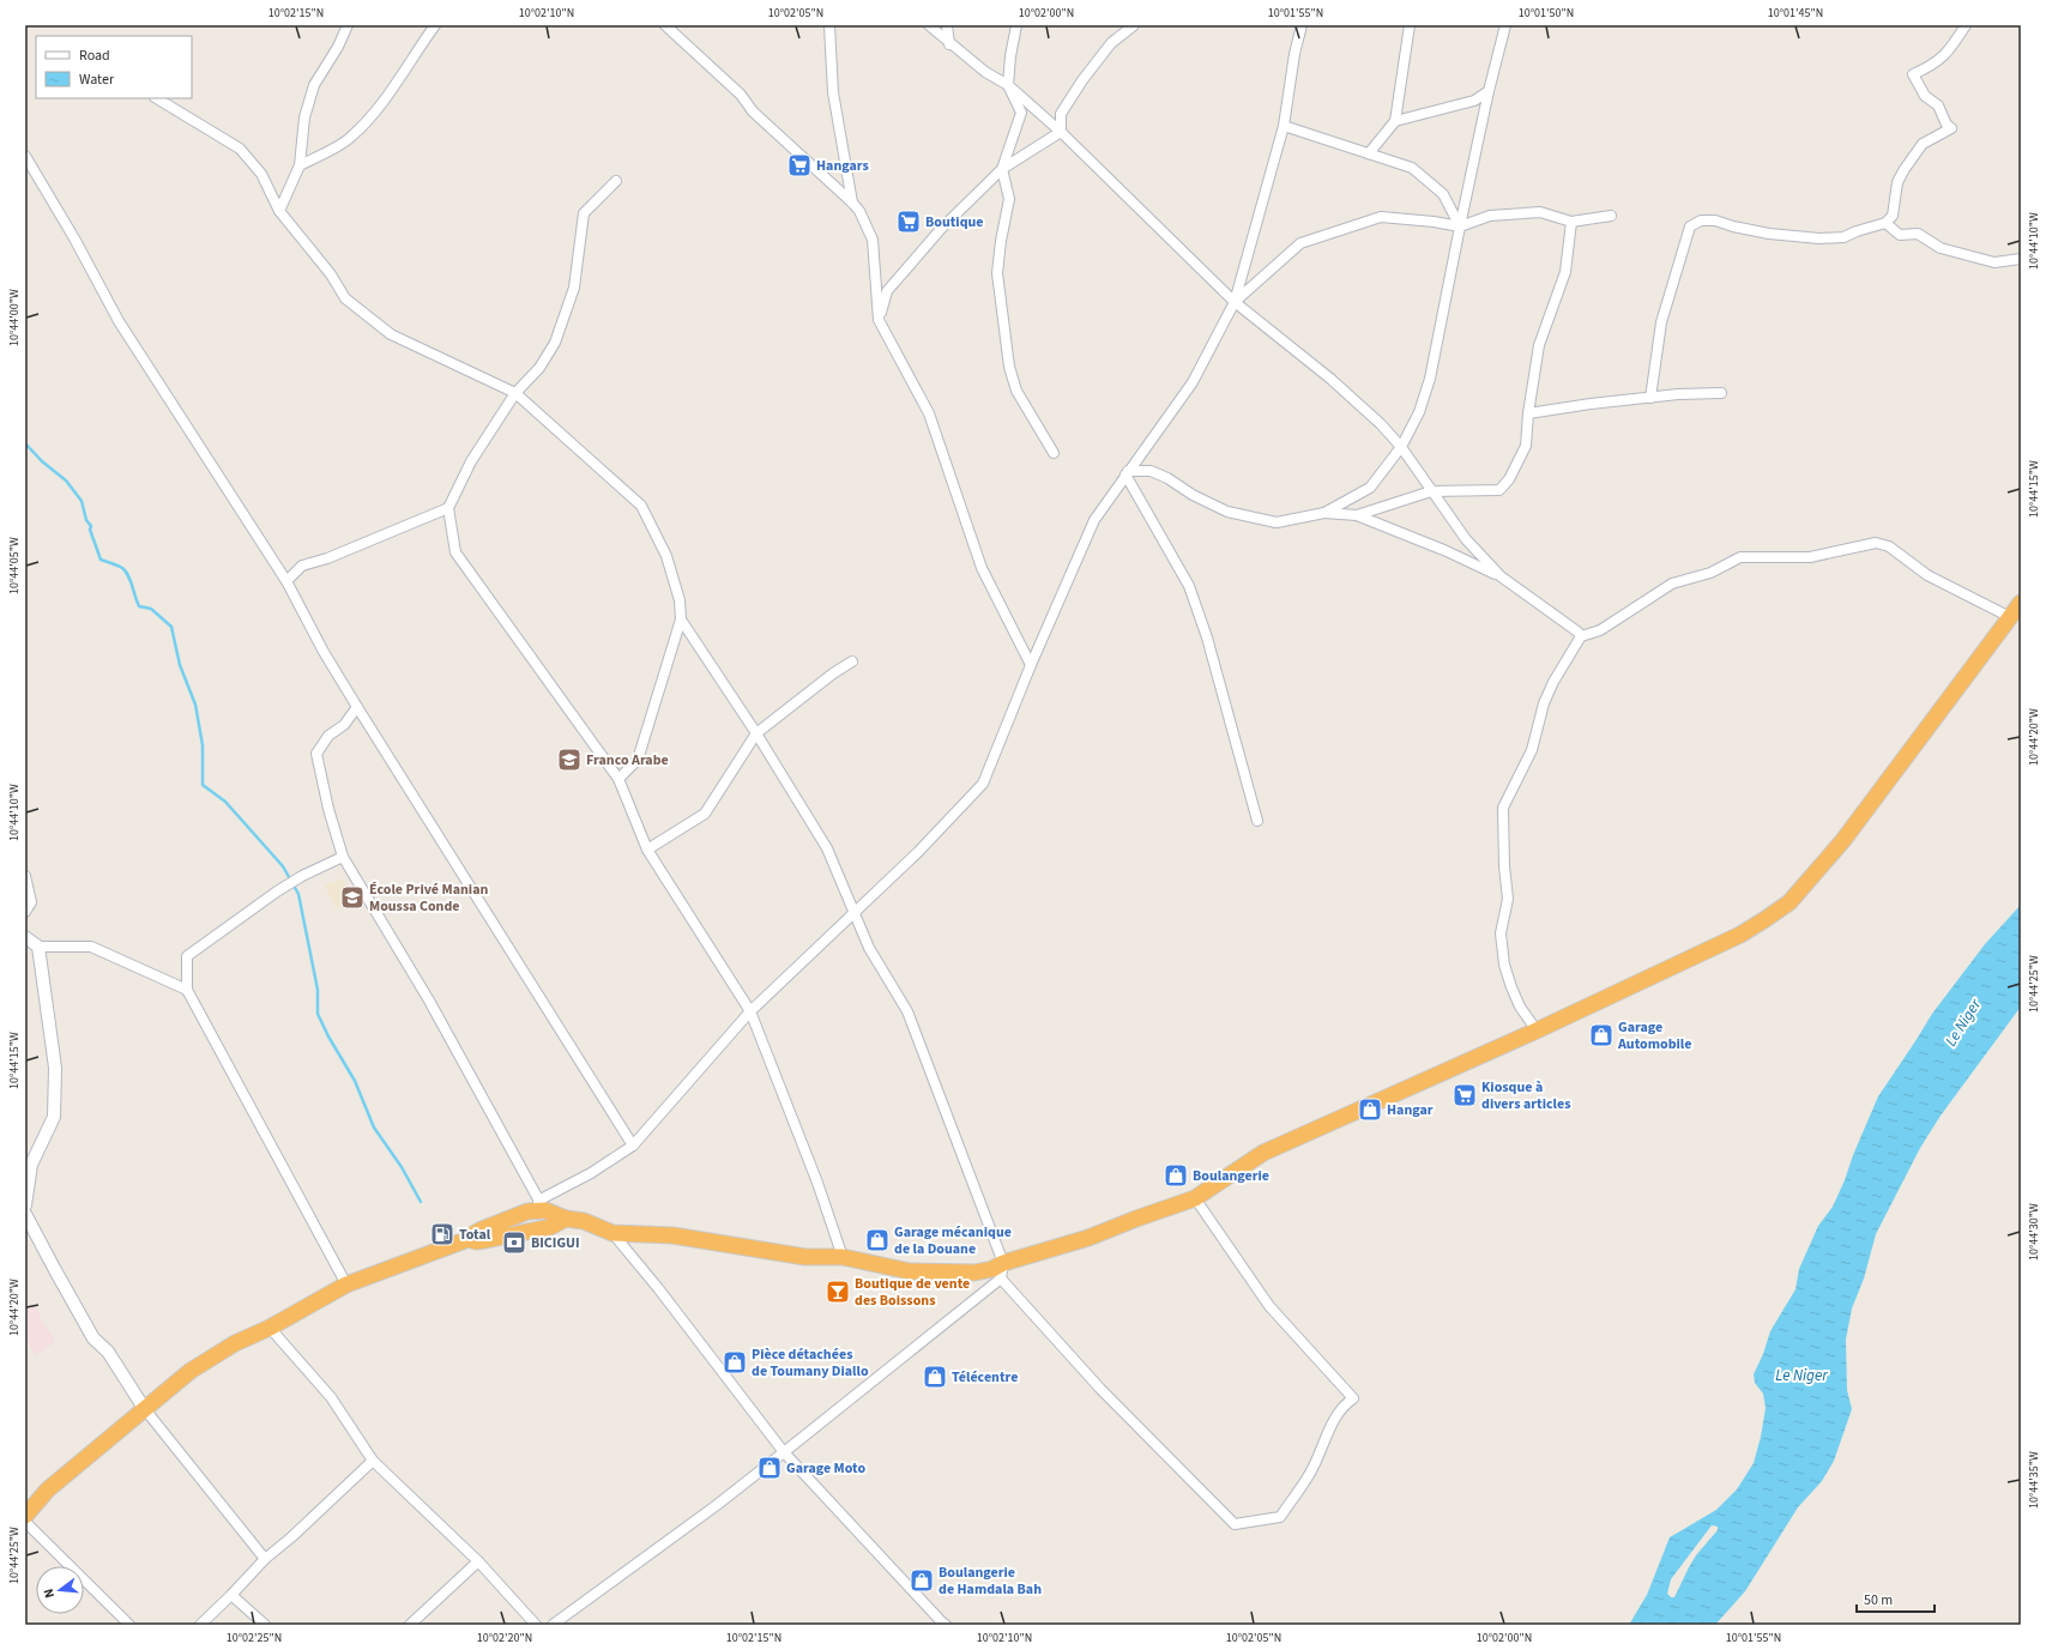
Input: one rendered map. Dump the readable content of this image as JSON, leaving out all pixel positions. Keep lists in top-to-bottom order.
{
  "water": ["Le Niger"],
  "places": {
    "supermarket": ["Hangars", "Boutique", "Kiosque à divers articles"],
    "school or university": ["Franco Arabe", "École Privé Manian Moussa Conde"],
    "shop": [
      "Garage Automobile",
      "Hangar",
      "Boulangerie",
      "Garage mécanique de la Douane",
      "Pièce détachées de Toumany Diallo",
      "Télécentre",
      "Garage Moto",
      "Boulangerie de Hamdala Bah"
    ],
    "fuel station": ["Total"],
    "bank": ["BICIGUI"],
    "bar": ["Boutique de vente des Boissons"]
  },
  "legend": ["Road", "Water"],
  "scale_bar": "50 m",
  "north": "left",
  "coordinates": [
    "10°02'15\"N",
    "10°02'10\"N",
    "10°02'05\"N",
    "10°02'00\"N",
    "10°01'55\"N",
    "10°01'50\"N",
    "10°01'45\"N",
    "10°44'10\"W",
    "10°44'00\"W",
    "10°44'15\"W",
    "10°44'05\"W",
    "10°44'20\"W",
    "10°44'25\"W",
    "10°44'30\"W",
    "10°44'35\"W",
    "10°02'25\"N",
    "10°02'20\"N"
  ]
}
